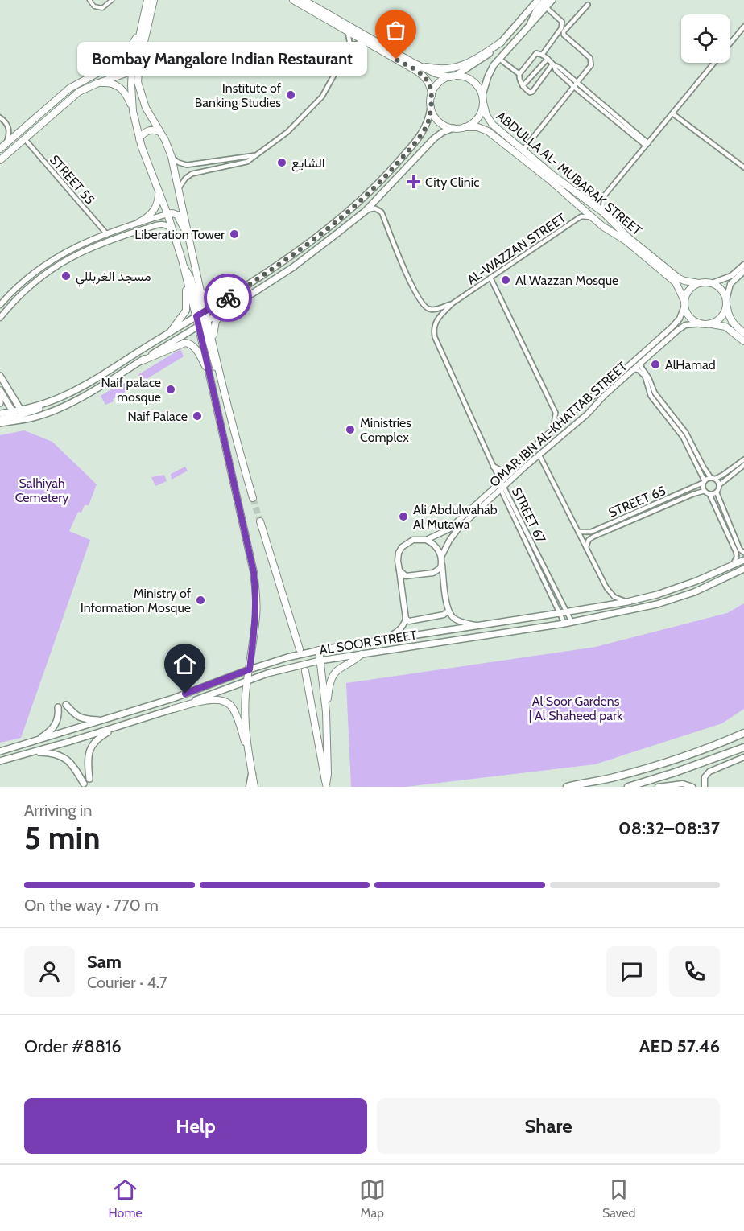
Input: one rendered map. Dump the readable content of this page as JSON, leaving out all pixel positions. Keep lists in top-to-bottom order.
{
  "streets": {
    "main road": ["ABDULLA AL- MUBARAK STREET", "AL SOOR STREET"],
    "street": [
      "STREET 55",
      "AL-WAZZAN STREET",
      "OMAR IBN AL-KHATTAB STREET",
      "STREET 65",
      "STREET 67"
    ]
  },
  "crossings": [
    ["ABDULLA AL- MUBARAK STREET", "AL-WAZZAN STREET"],
    ["ABDULLA AL- MUBARAK STREET", "OMAR IBN AL-KHATTAB STREET"],
    ["AL-WAZZAN STREET", "STREET 67"],
    ["OMAR IBN AL-KHATTAB STREET", "STREET 67"],
    ["STREET 67", "AL SOOR STREET"]
  ],
  "parks": ["Salhiyah Cemetery", "Al Soor Gardens | Al Shaheed park"],
  "places": {
    "other": [
      "Bombay Mangalore Indian Restaurant",
      "Institute of Banking Studies",
      "الشايع",
      "Liberation Tower",
      "مسجد الغربللي",
      "Al Wazzan Mosque",
      "AlHamad",
      "Naif palace mosque",
      "Naif Palace",
      "Ministries Complex",
      "Ali Abdulwahab Al Mutawa",
      "Ministry of Information Mosque"
    ],
    "health": ["City Clinic"]
  },
  "page": {
    "bubble": "Bombay Mangalore Indian Restaurant",
    "heading": ["5 min", "Arriving in", "08:32–08:37"],
    "panel": [
      "Sam",
      "Courier · 4.7",
      "Order #8816",
      "AED 57.46"
    ],
    "bar": "On the way · 770 m",
    "buttons": ["Help", "Share"],
    "tabs": ["Home", "Map", "Saved"]
  }
}
